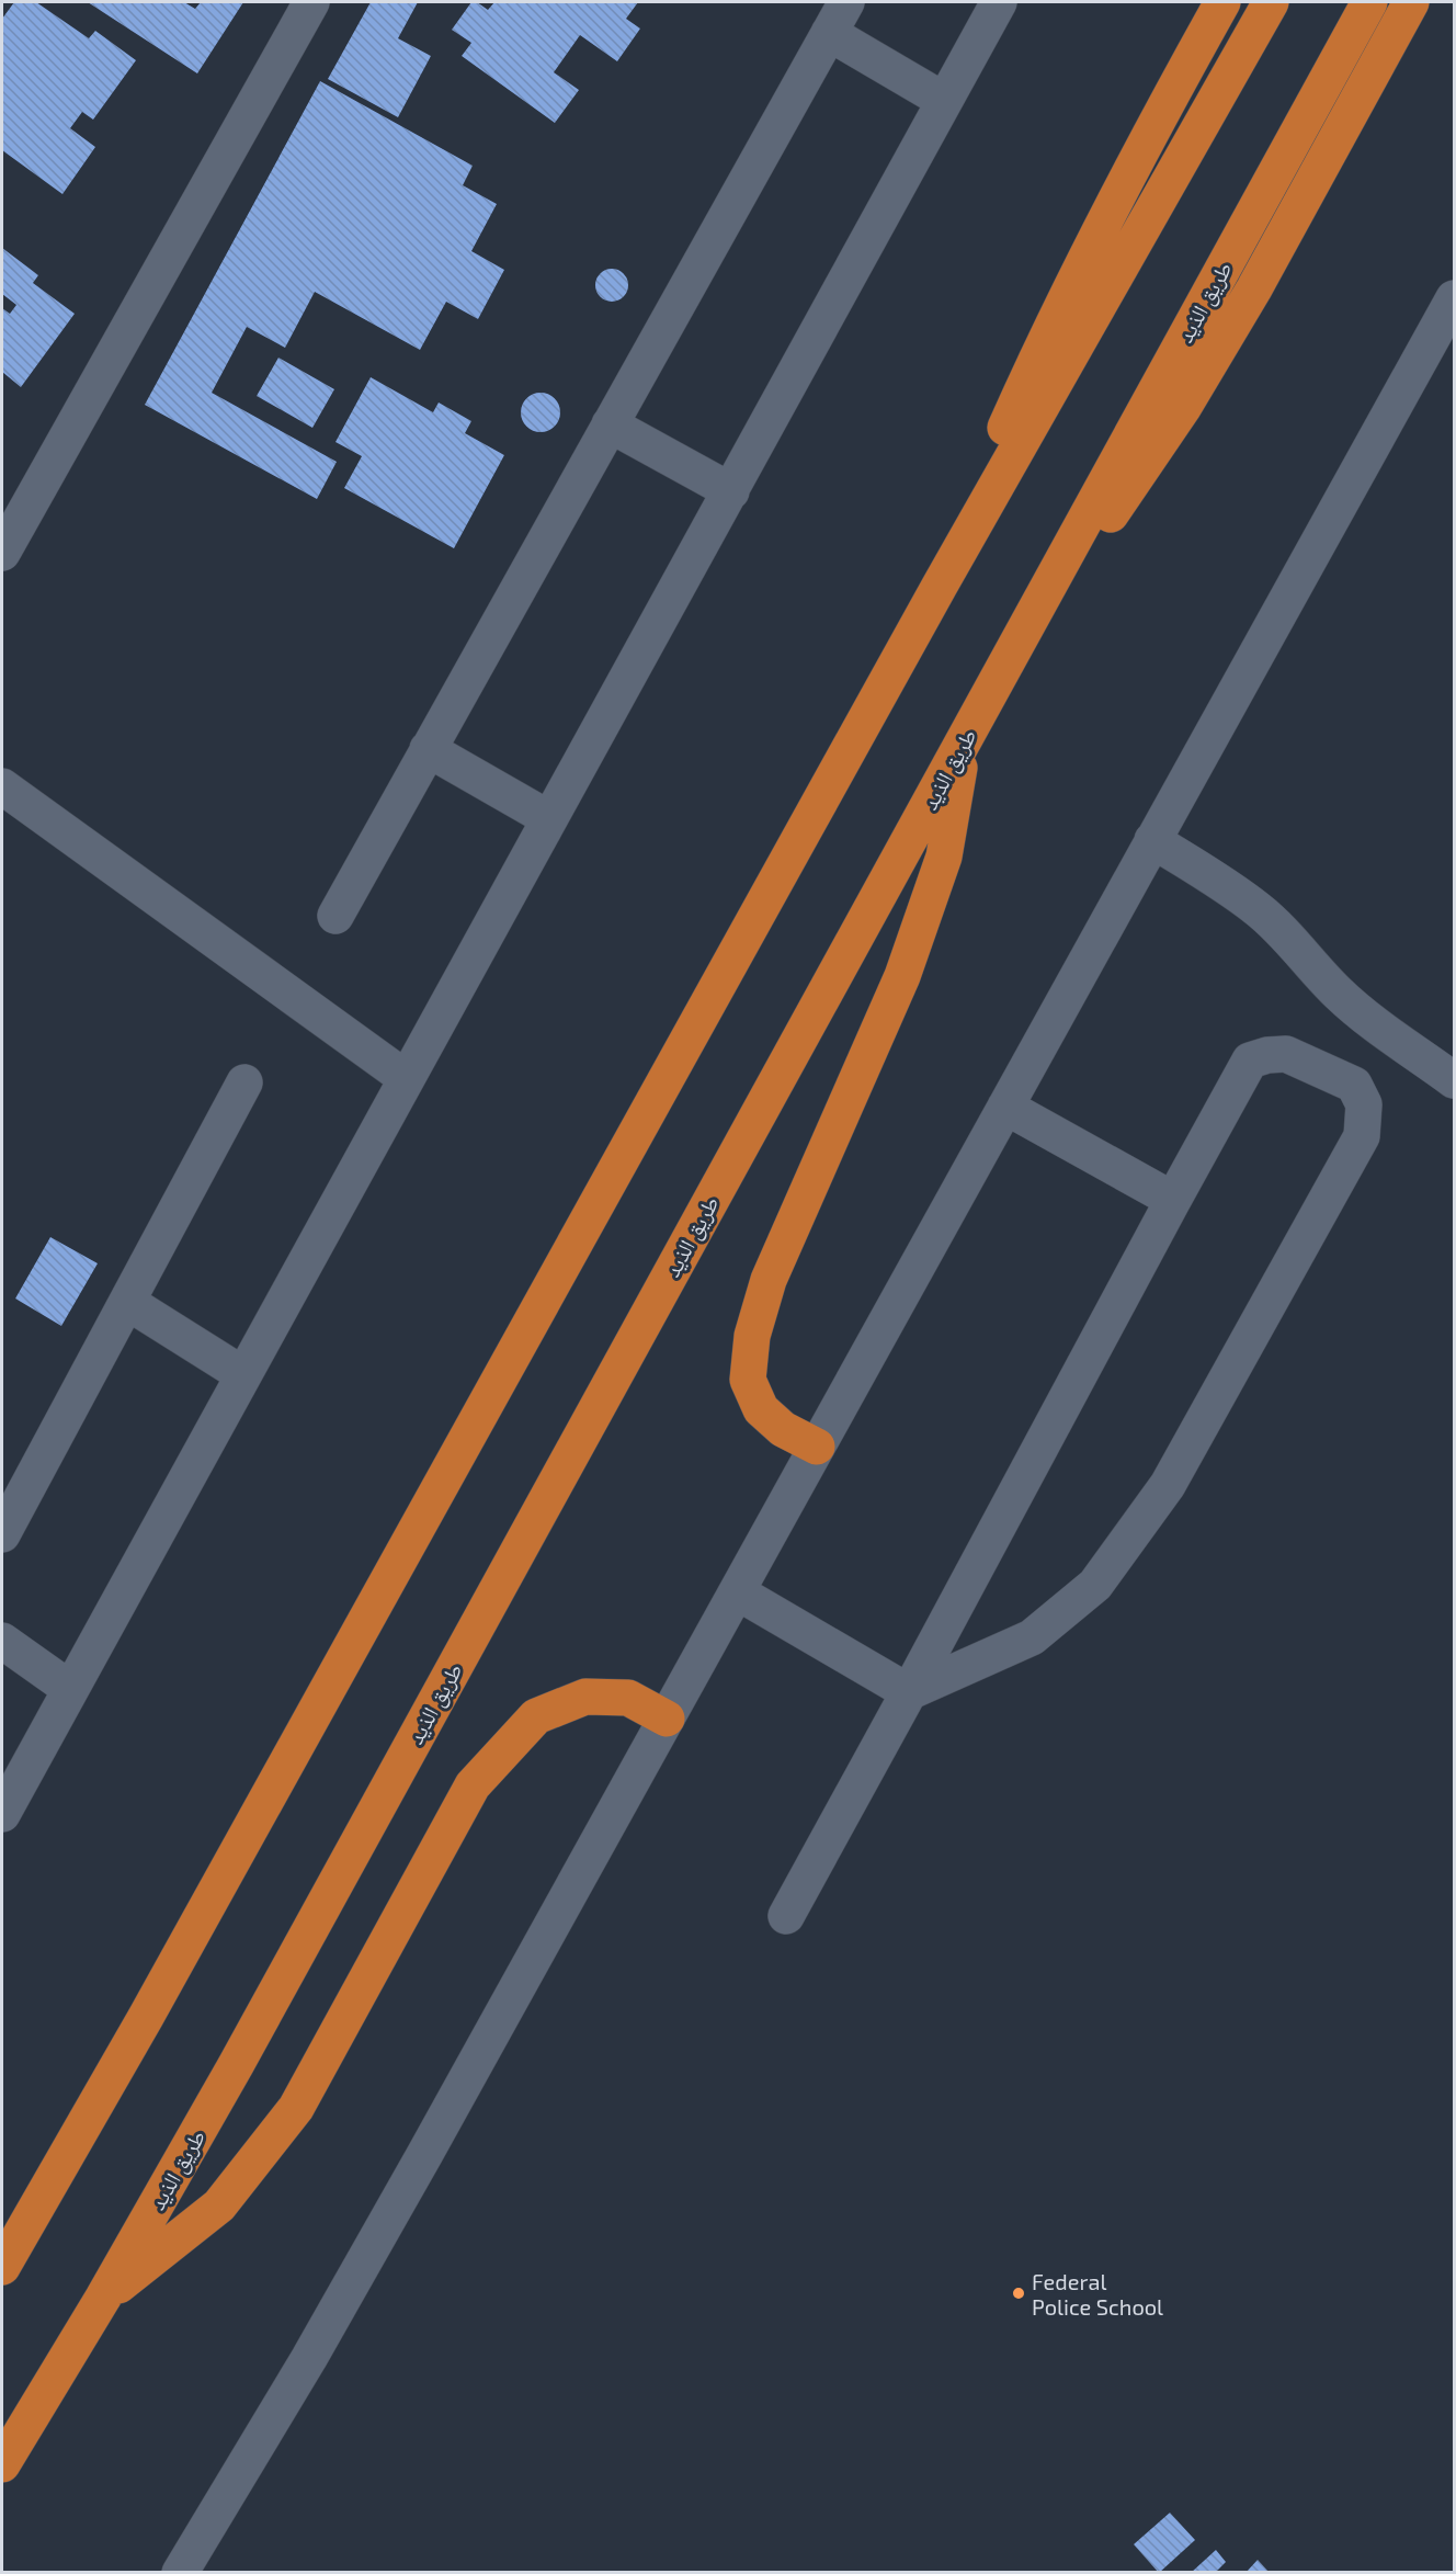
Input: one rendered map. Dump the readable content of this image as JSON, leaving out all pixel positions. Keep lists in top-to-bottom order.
{
  "streets": {
    "highway": ["طريق الذيد"]
  },
  "places": ["Federal Police School"]
}
